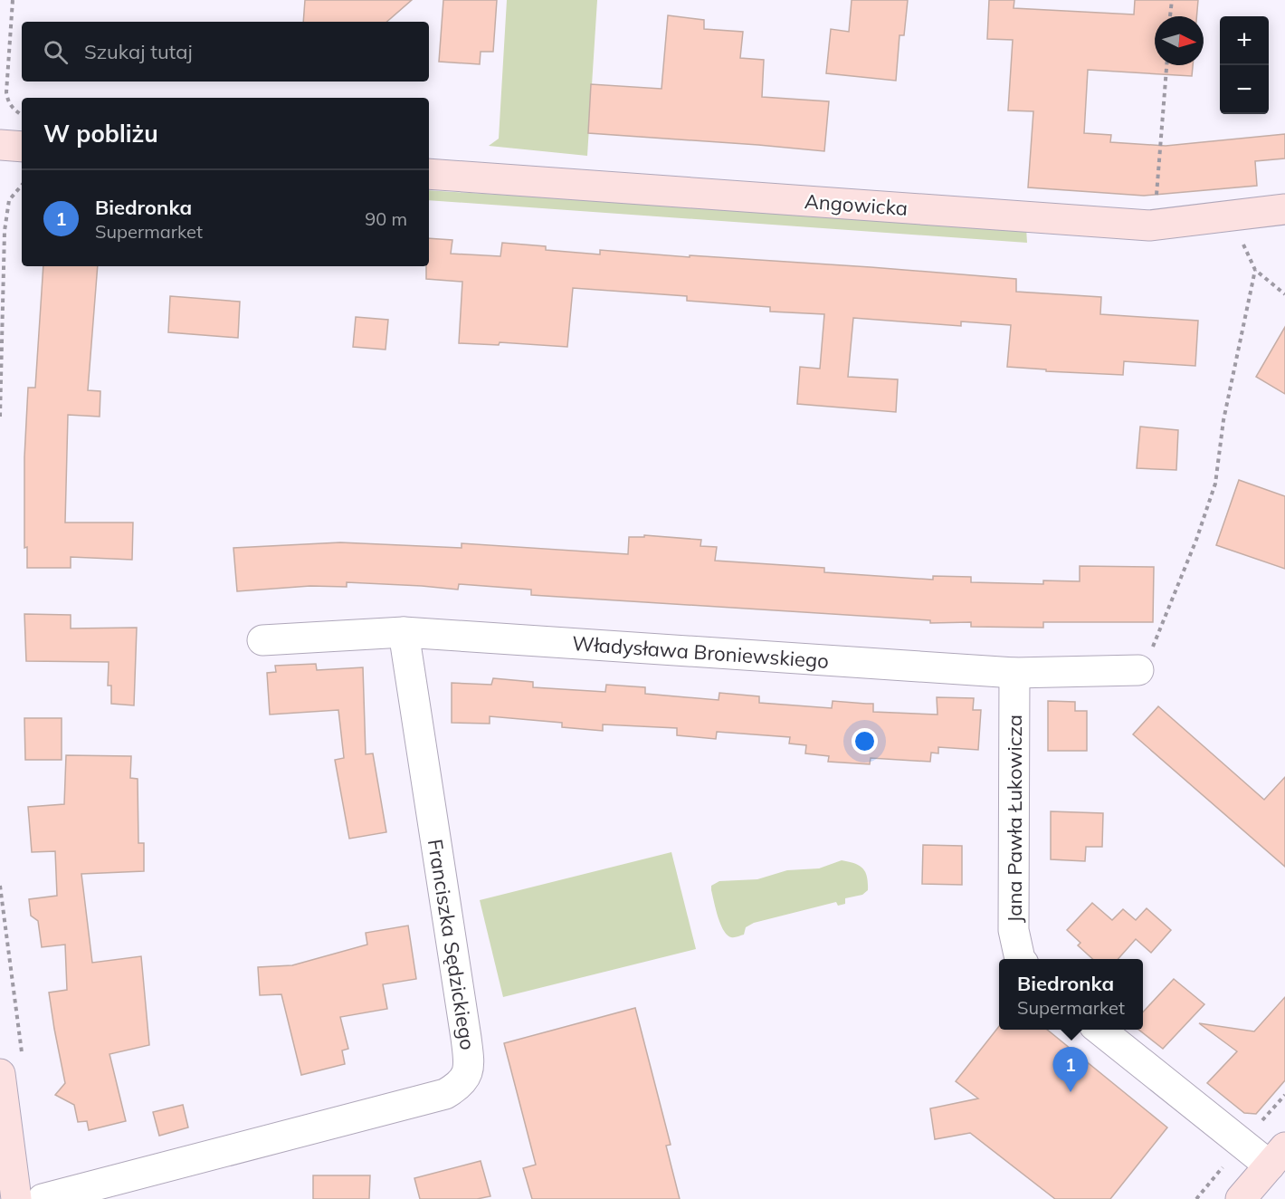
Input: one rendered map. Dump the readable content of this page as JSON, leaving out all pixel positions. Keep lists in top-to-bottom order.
{
  "streets": {
    "street": [
      "Angowicka",
      "Władysława Broniewskiego",
      "Jana Pawła Łukowicza",
      "Franciszka Sędzickiego"
    ]
  },
  "crossings": [
    ["Władysława Broniewskiego", "Jana Pawła Łukowicza"],
    ["Władysława Broniewskiego", "Franciszka Sędzickiego"]
  ],
  "north": "right",
  "page": {
    "map_buttons": ["+", "−"],
    "search": "Szukaj tutaj",
    "heading": "W pobliżu",
    "list": [
      {
        "mark": "1",
        "name": "Biedronka",
        "note": "Supermarket",
        "value": "90 m"
      }
    ],
    "popup": ["Biedronka", "Supermarket"],
    "pins": "1"
  }
}
